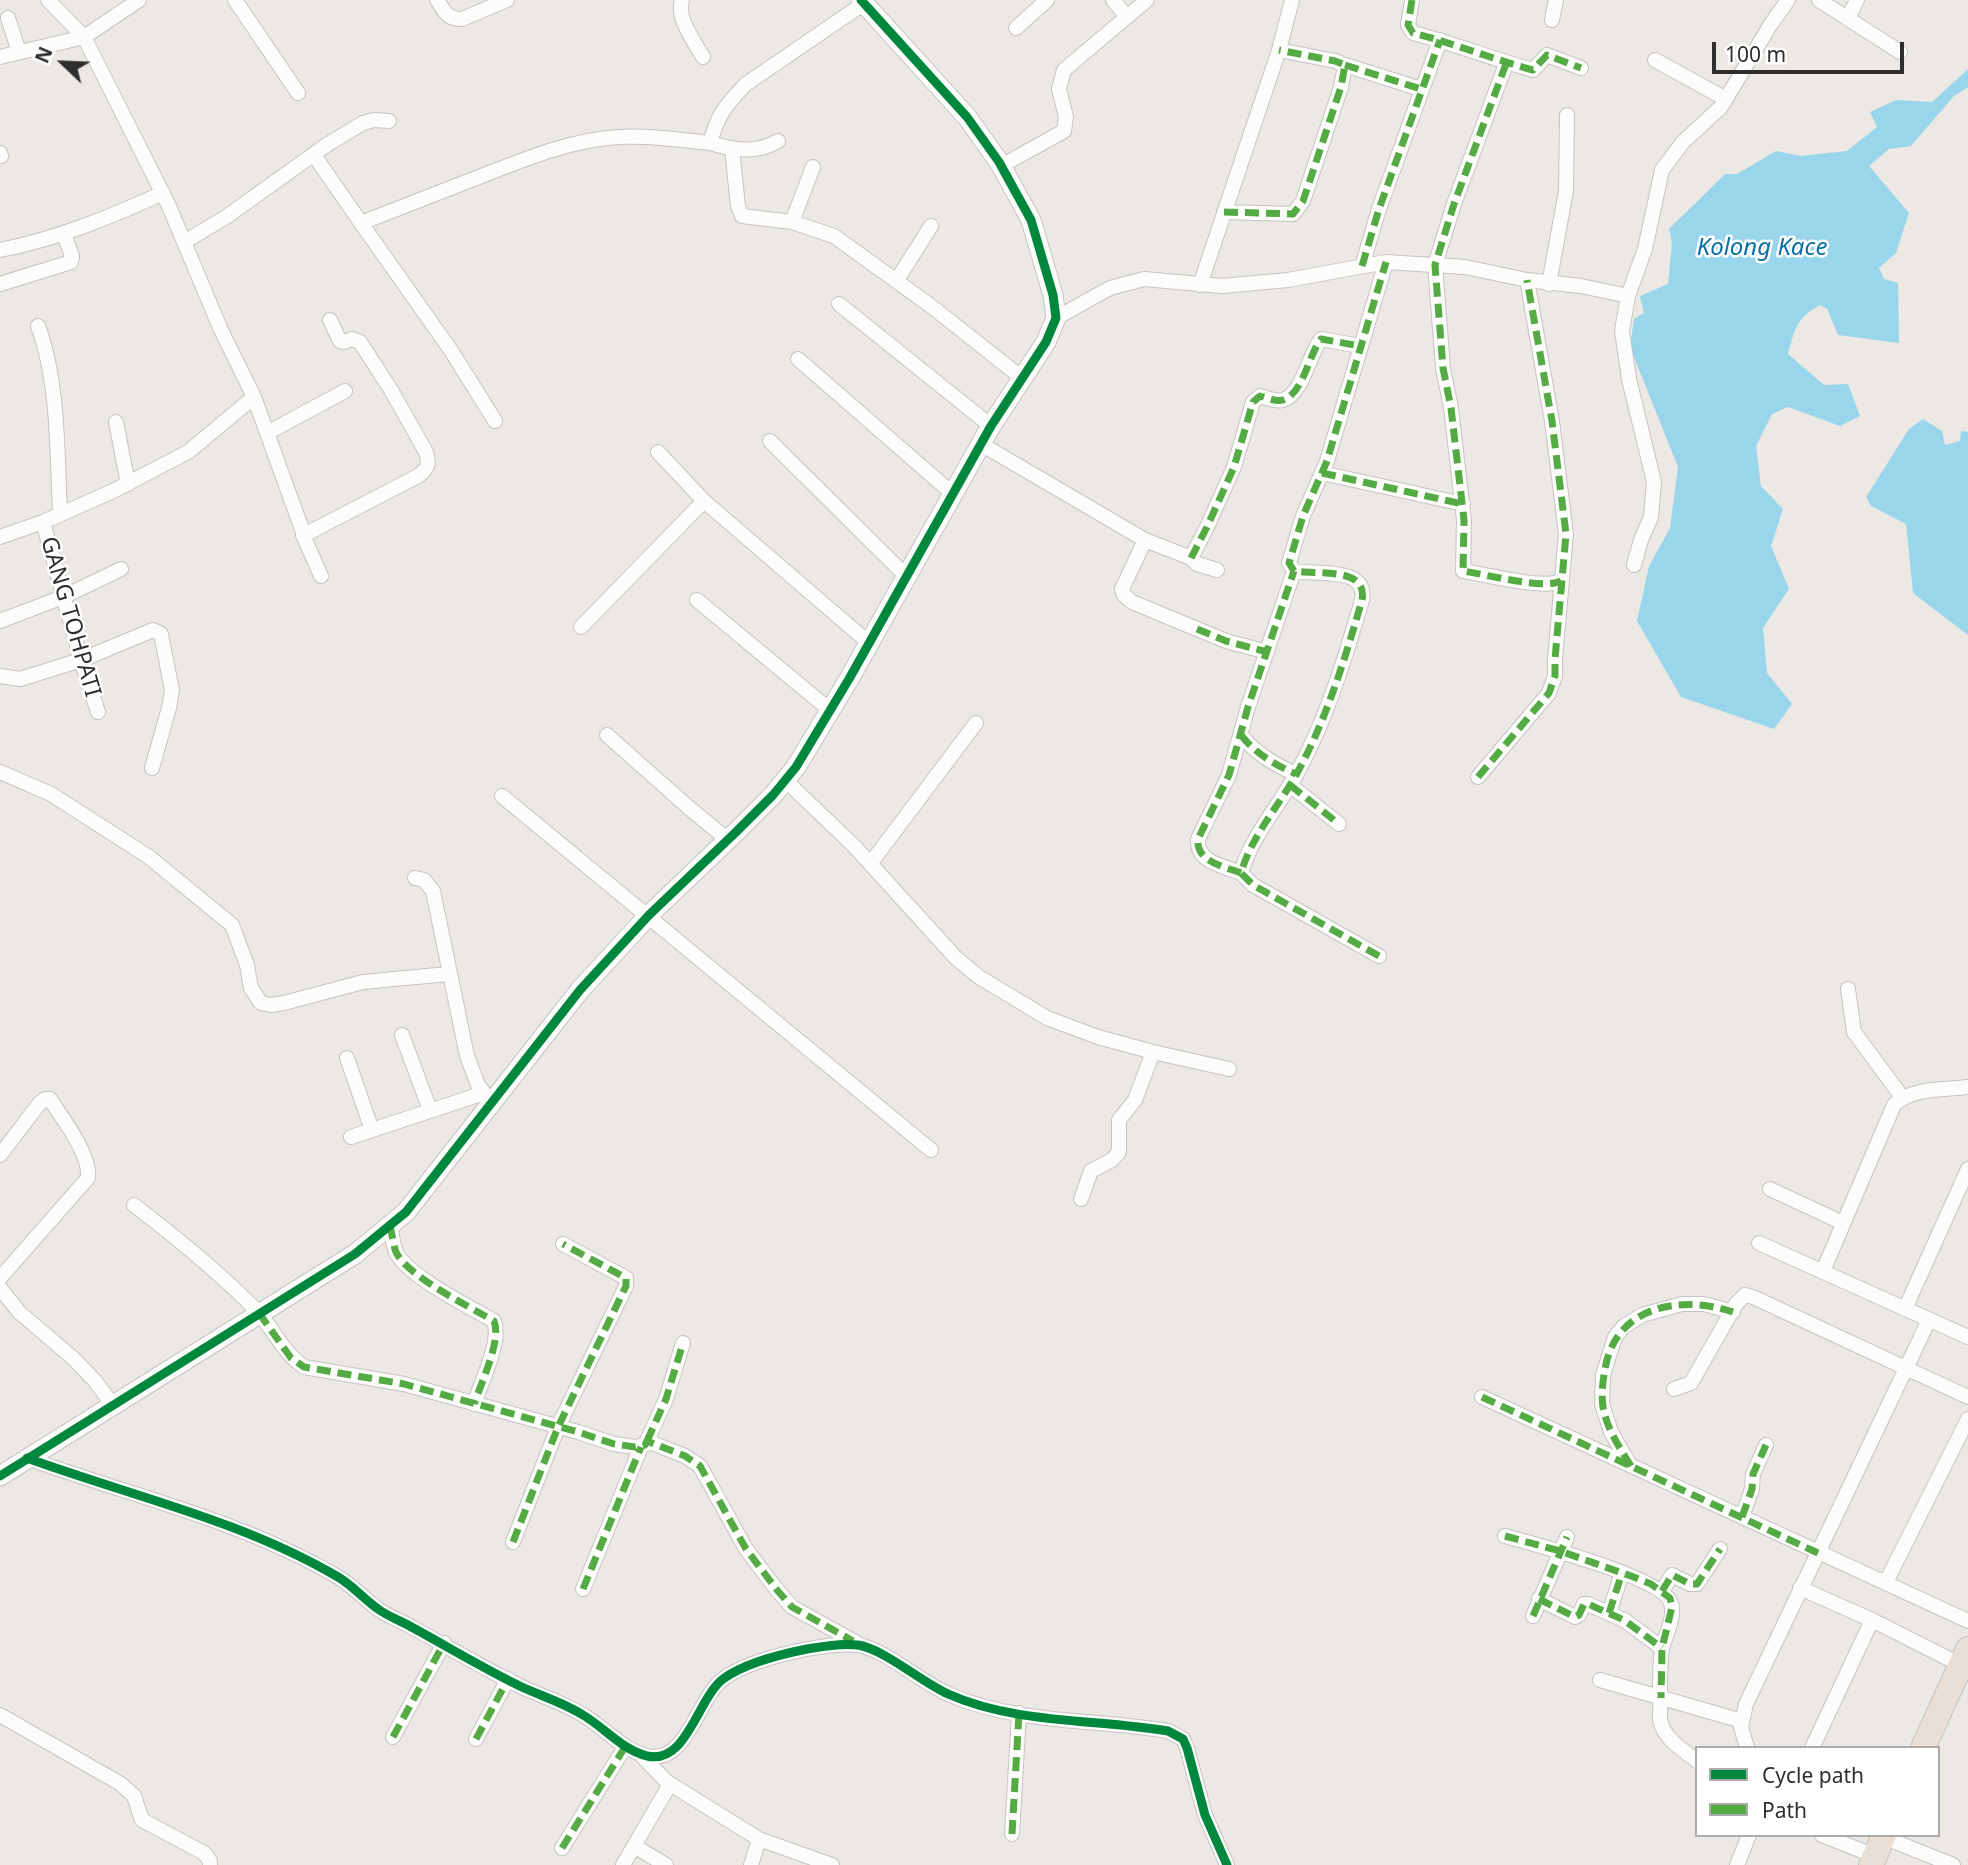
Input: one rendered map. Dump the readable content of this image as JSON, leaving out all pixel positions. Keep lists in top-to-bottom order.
{
  "streets": {
    "street": ["GANG TOHPATI"]
  },
  "water": ["Kolong Kace"],
  "legend": ["Cycle path", "Path"],
  "scale_bar": "100 m",
  "north": "top left"
}
